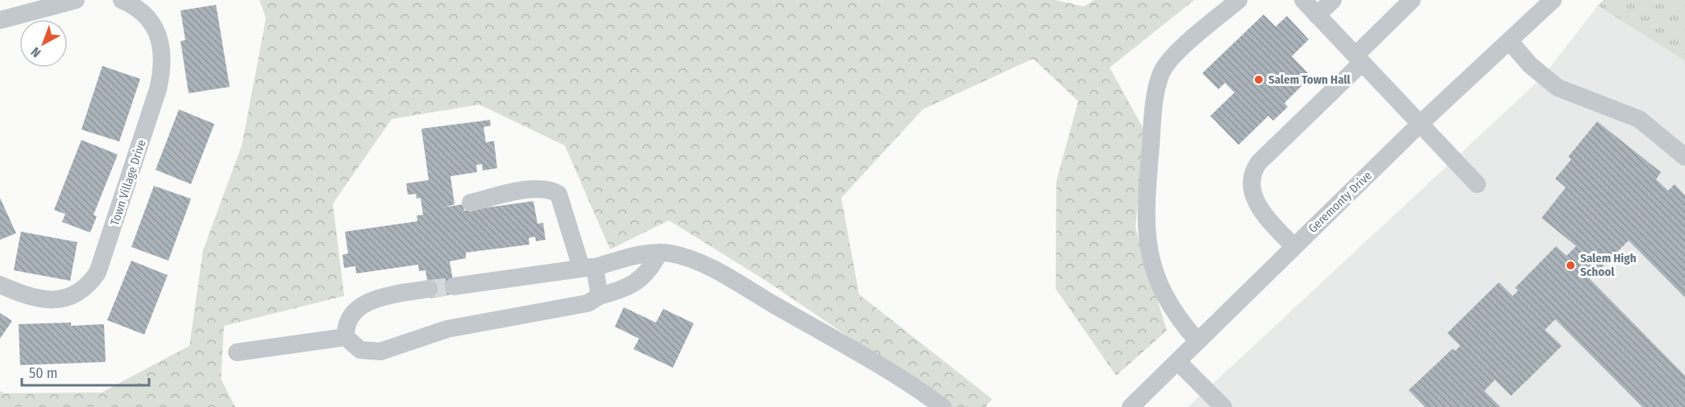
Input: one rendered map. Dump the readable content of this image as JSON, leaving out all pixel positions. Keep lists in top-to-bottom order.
{
  "streets": {
    "street": ["Town Village Drive", "Geremonty Drive"]
  },
  "places": ["Salem Town Hall", "Salem High School"],
  "scale_bar": "50 m",
  "north": "bottom left"
}
